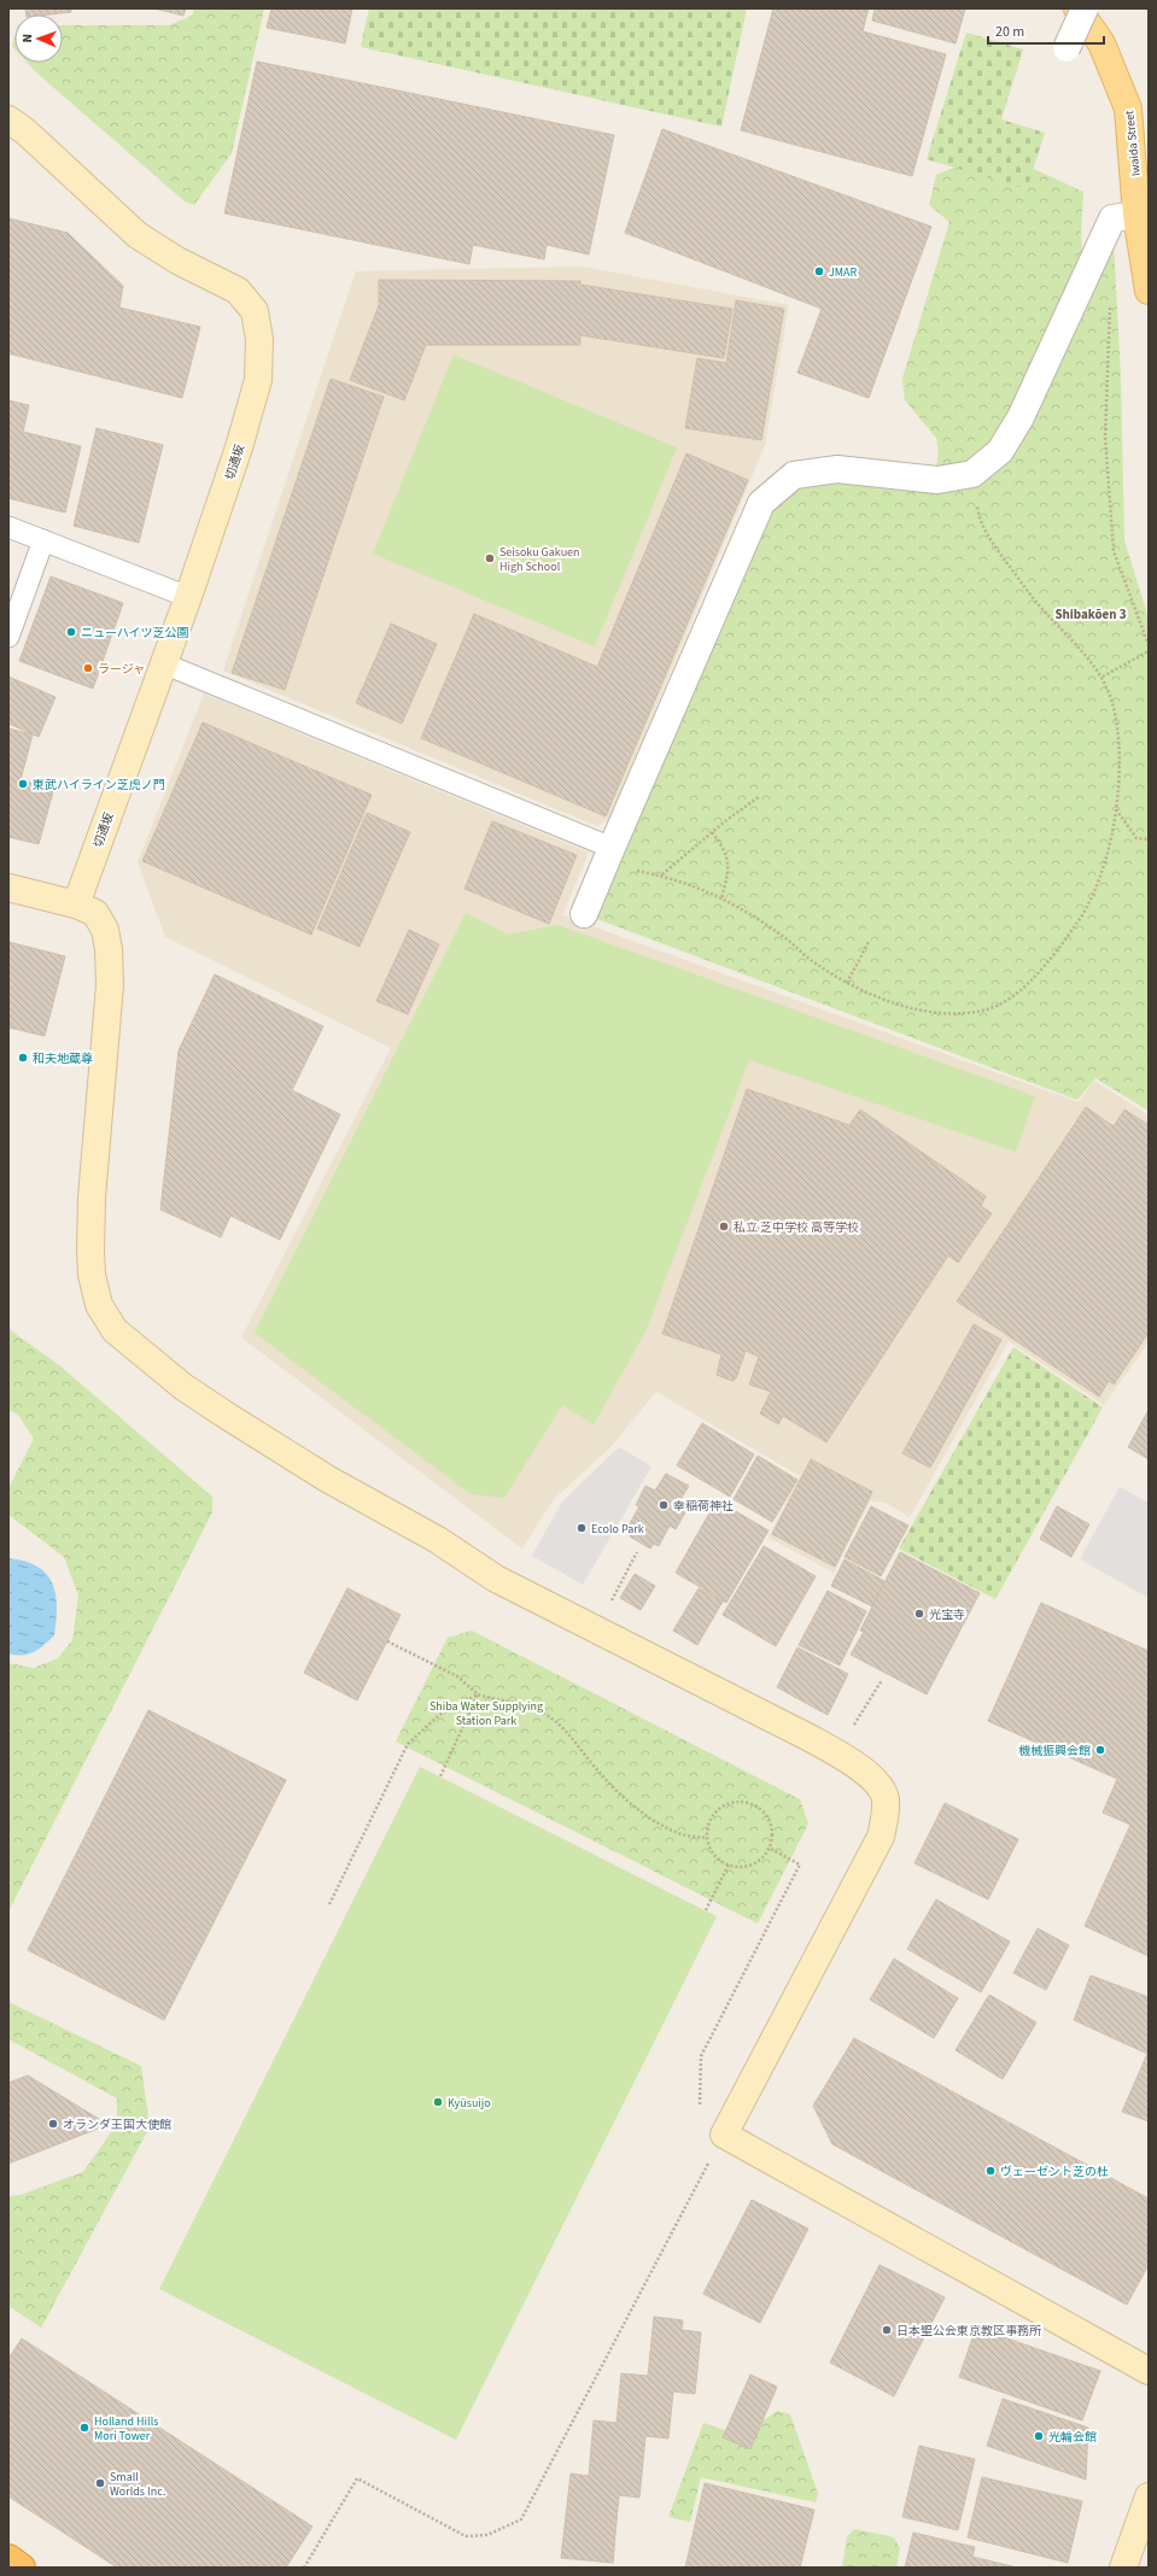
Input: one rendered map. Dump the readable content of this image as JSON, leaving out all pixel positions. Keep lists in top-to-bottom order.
{
  "streets": {
    "main road": ["Iwaida Street"],
    "street": ["切通坂"]
  },
  "districts": ["Shibakōen 3"],
  "parks": ["Shiba Water Supplying Station Park"],
  "places": [
    "JMAR",
    "Seisoku Gakuen High School",
    "ニューハイツ芝公園",
    "ラージャ",
    "東武ハイライン芝虎ノ門",
    "和夫地蔵尊",
    "私立 芝中学校 高等学校",
    "幸稲荷神社",
    "Ecolo Park",
    "光宝寺",
    "機械振興会館",
    "Kyūsuijo",
    "オランダ王国大使館",
    "ヴェーゼント芝の杜",
    "日本聖公会東京教区事務所",
    "Holland Hills Mori Tower",
    "光輪会館",
    "Small Worlds Inc."
  ],
  "scale_bar": "20 m",
  "north": "left"
}
